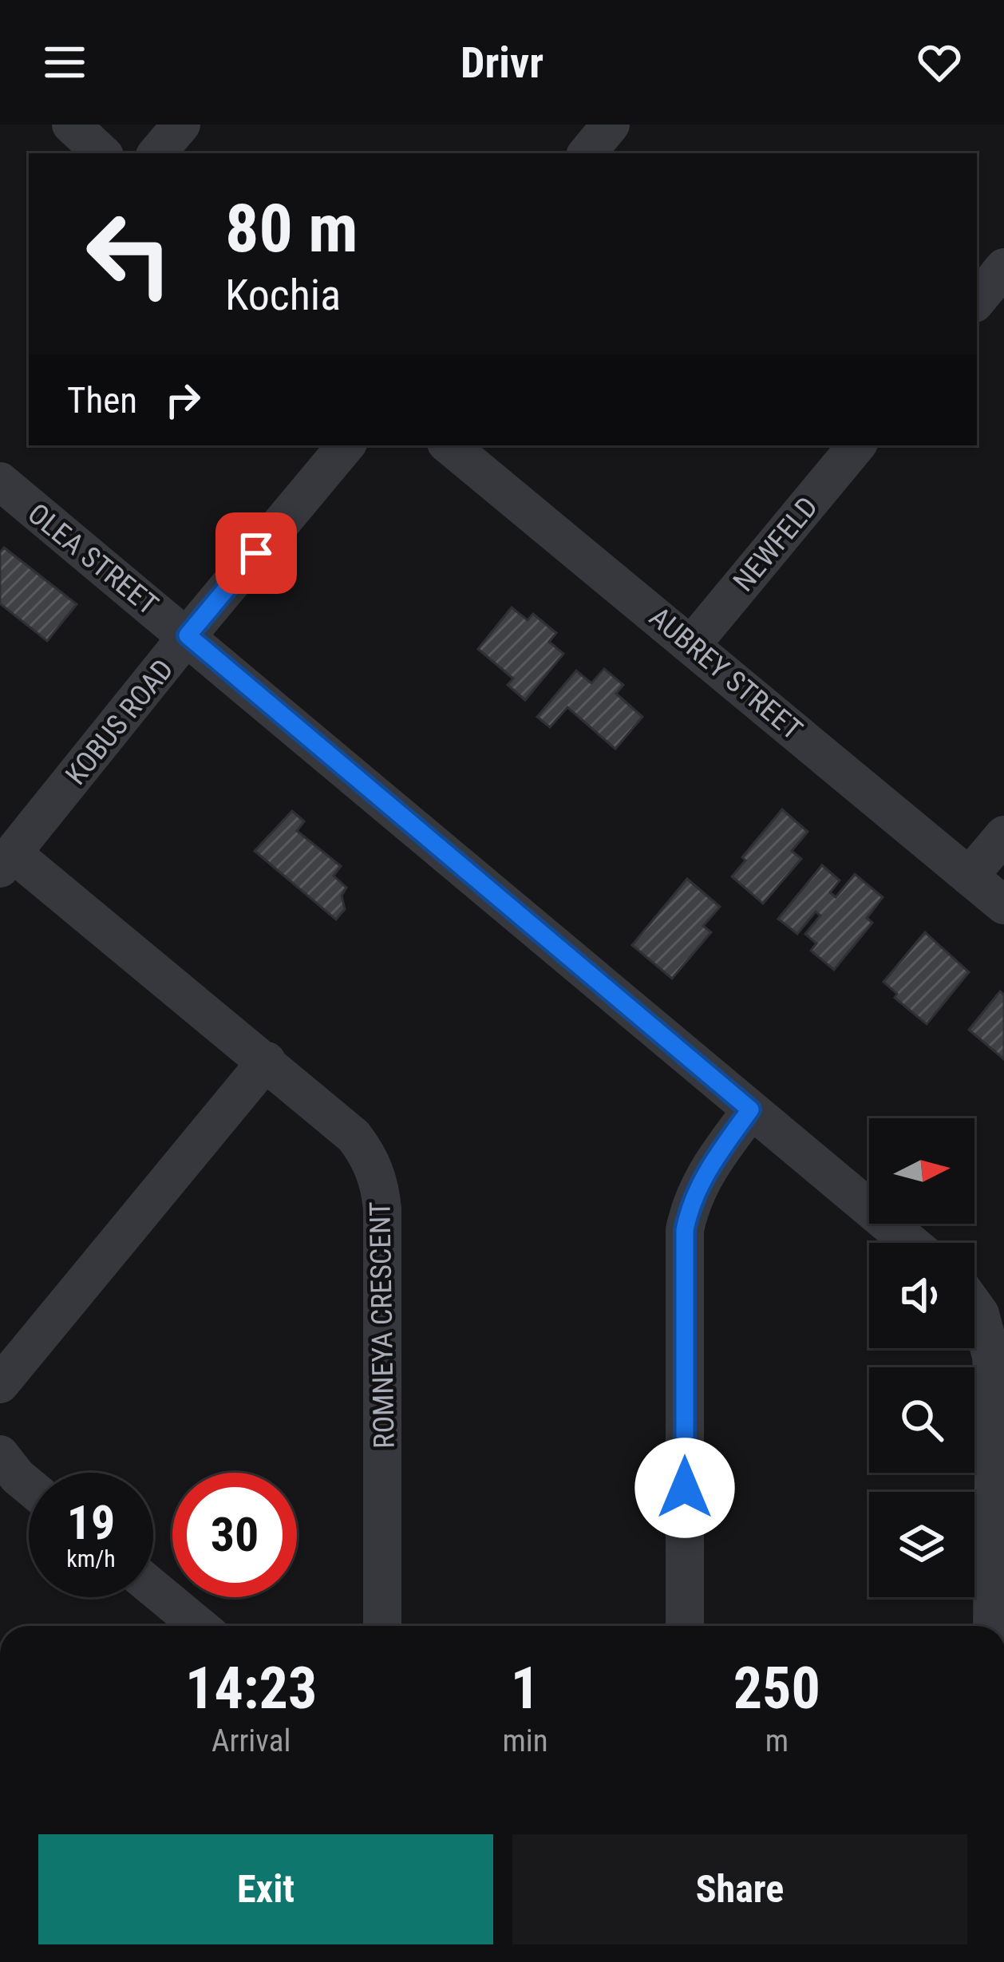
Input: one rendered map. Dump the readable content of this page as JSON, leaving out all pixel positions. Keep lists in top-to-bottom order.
{
  "streets": {
    "street": [
      "NEWFELD",
      "OLEA STREET",
      "AUBREY STREET",
      "KOBUS ROAD",
      "ROMNEYA CRESCENT"
    ]
  },
  "crossings": [
    ["NEWFELD", "AUBREY STREET"],
    ["OLEA STREET", "KOBUS ROAD"],
    ["KOBUS ROAD", "ROMNEYA CRESCENT"]
  ],
  "north": "right",
  "page": {
    "header": "Drivr",
    "turn": ["80 m", "Kochia"],
    "then": "Then",
    "speed": "19 km/h",
    "limit": "30",
    "eta": [
      "14:23",
      "Arrival",
      "1",
      "min",
      "250",
      "m"
    ],
    "buttons": ["Exit", "Share"]
  }
}
